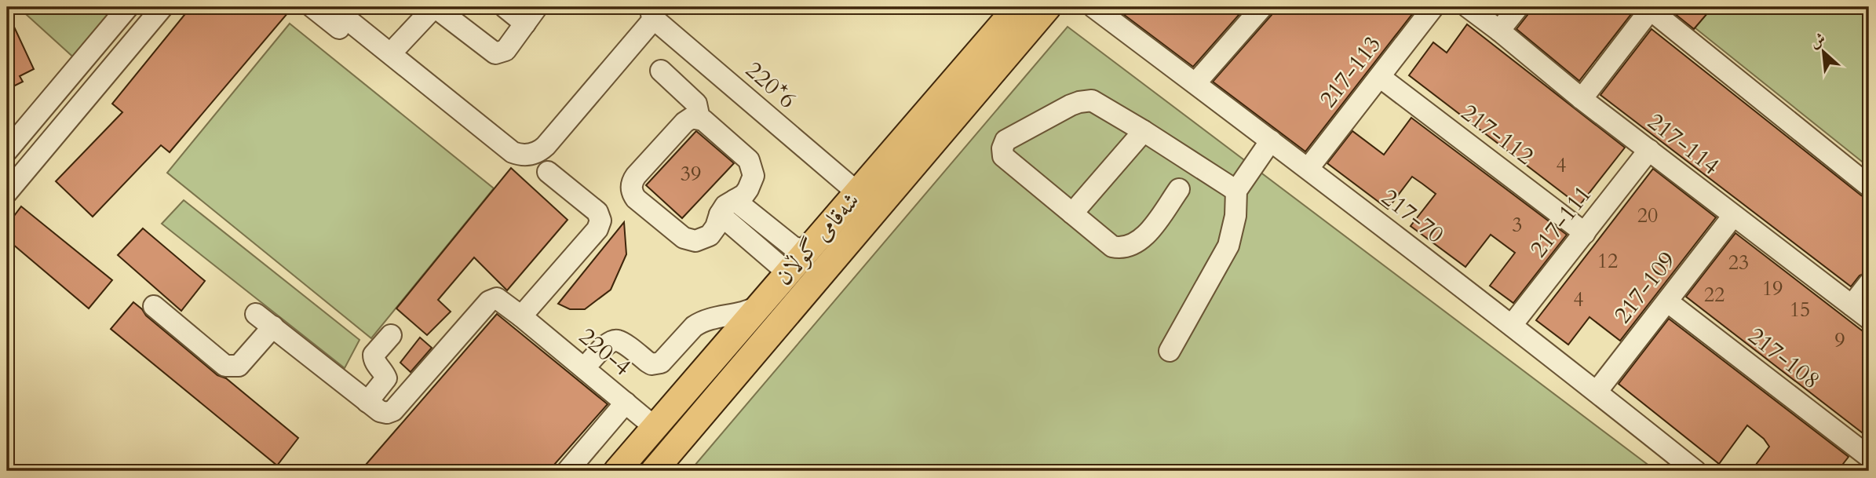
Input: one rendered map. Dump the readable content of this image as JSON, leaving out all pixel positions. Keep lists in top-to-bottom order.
{
  "streets": {
    "main road": ["شەقامی گوڵان"],
    "street": [
      "217-113",
      "220*6",
      "217-112",
      "217-114",
      "217-70",
      "217-111",
      "217-109",
      "220-4",
      "217-108"
    ]
  },
  "crossings": [
    ["217-113", "217-112"],
    ["217-113", "217-70"],
    ["220*6", "شەقامی گوڵان"],
    ["217-112", "217-111"],
    ["217-114", "217-111"],
    ["217-114", "217-109"],
    ["217-70", "217-111"],
    ["217-70", "217-109"],
    ["شەقامی گوڵان", "220-4"],
    ["217-109", "217-108"]
  ],
  "house_numbers": [
    "4",
    "39",
    "20",
    "3",
    "12",
    "23",
    "19",
    "22",
    "4",
    "15",
    "9"
  ],
  "north": "top left"
}
